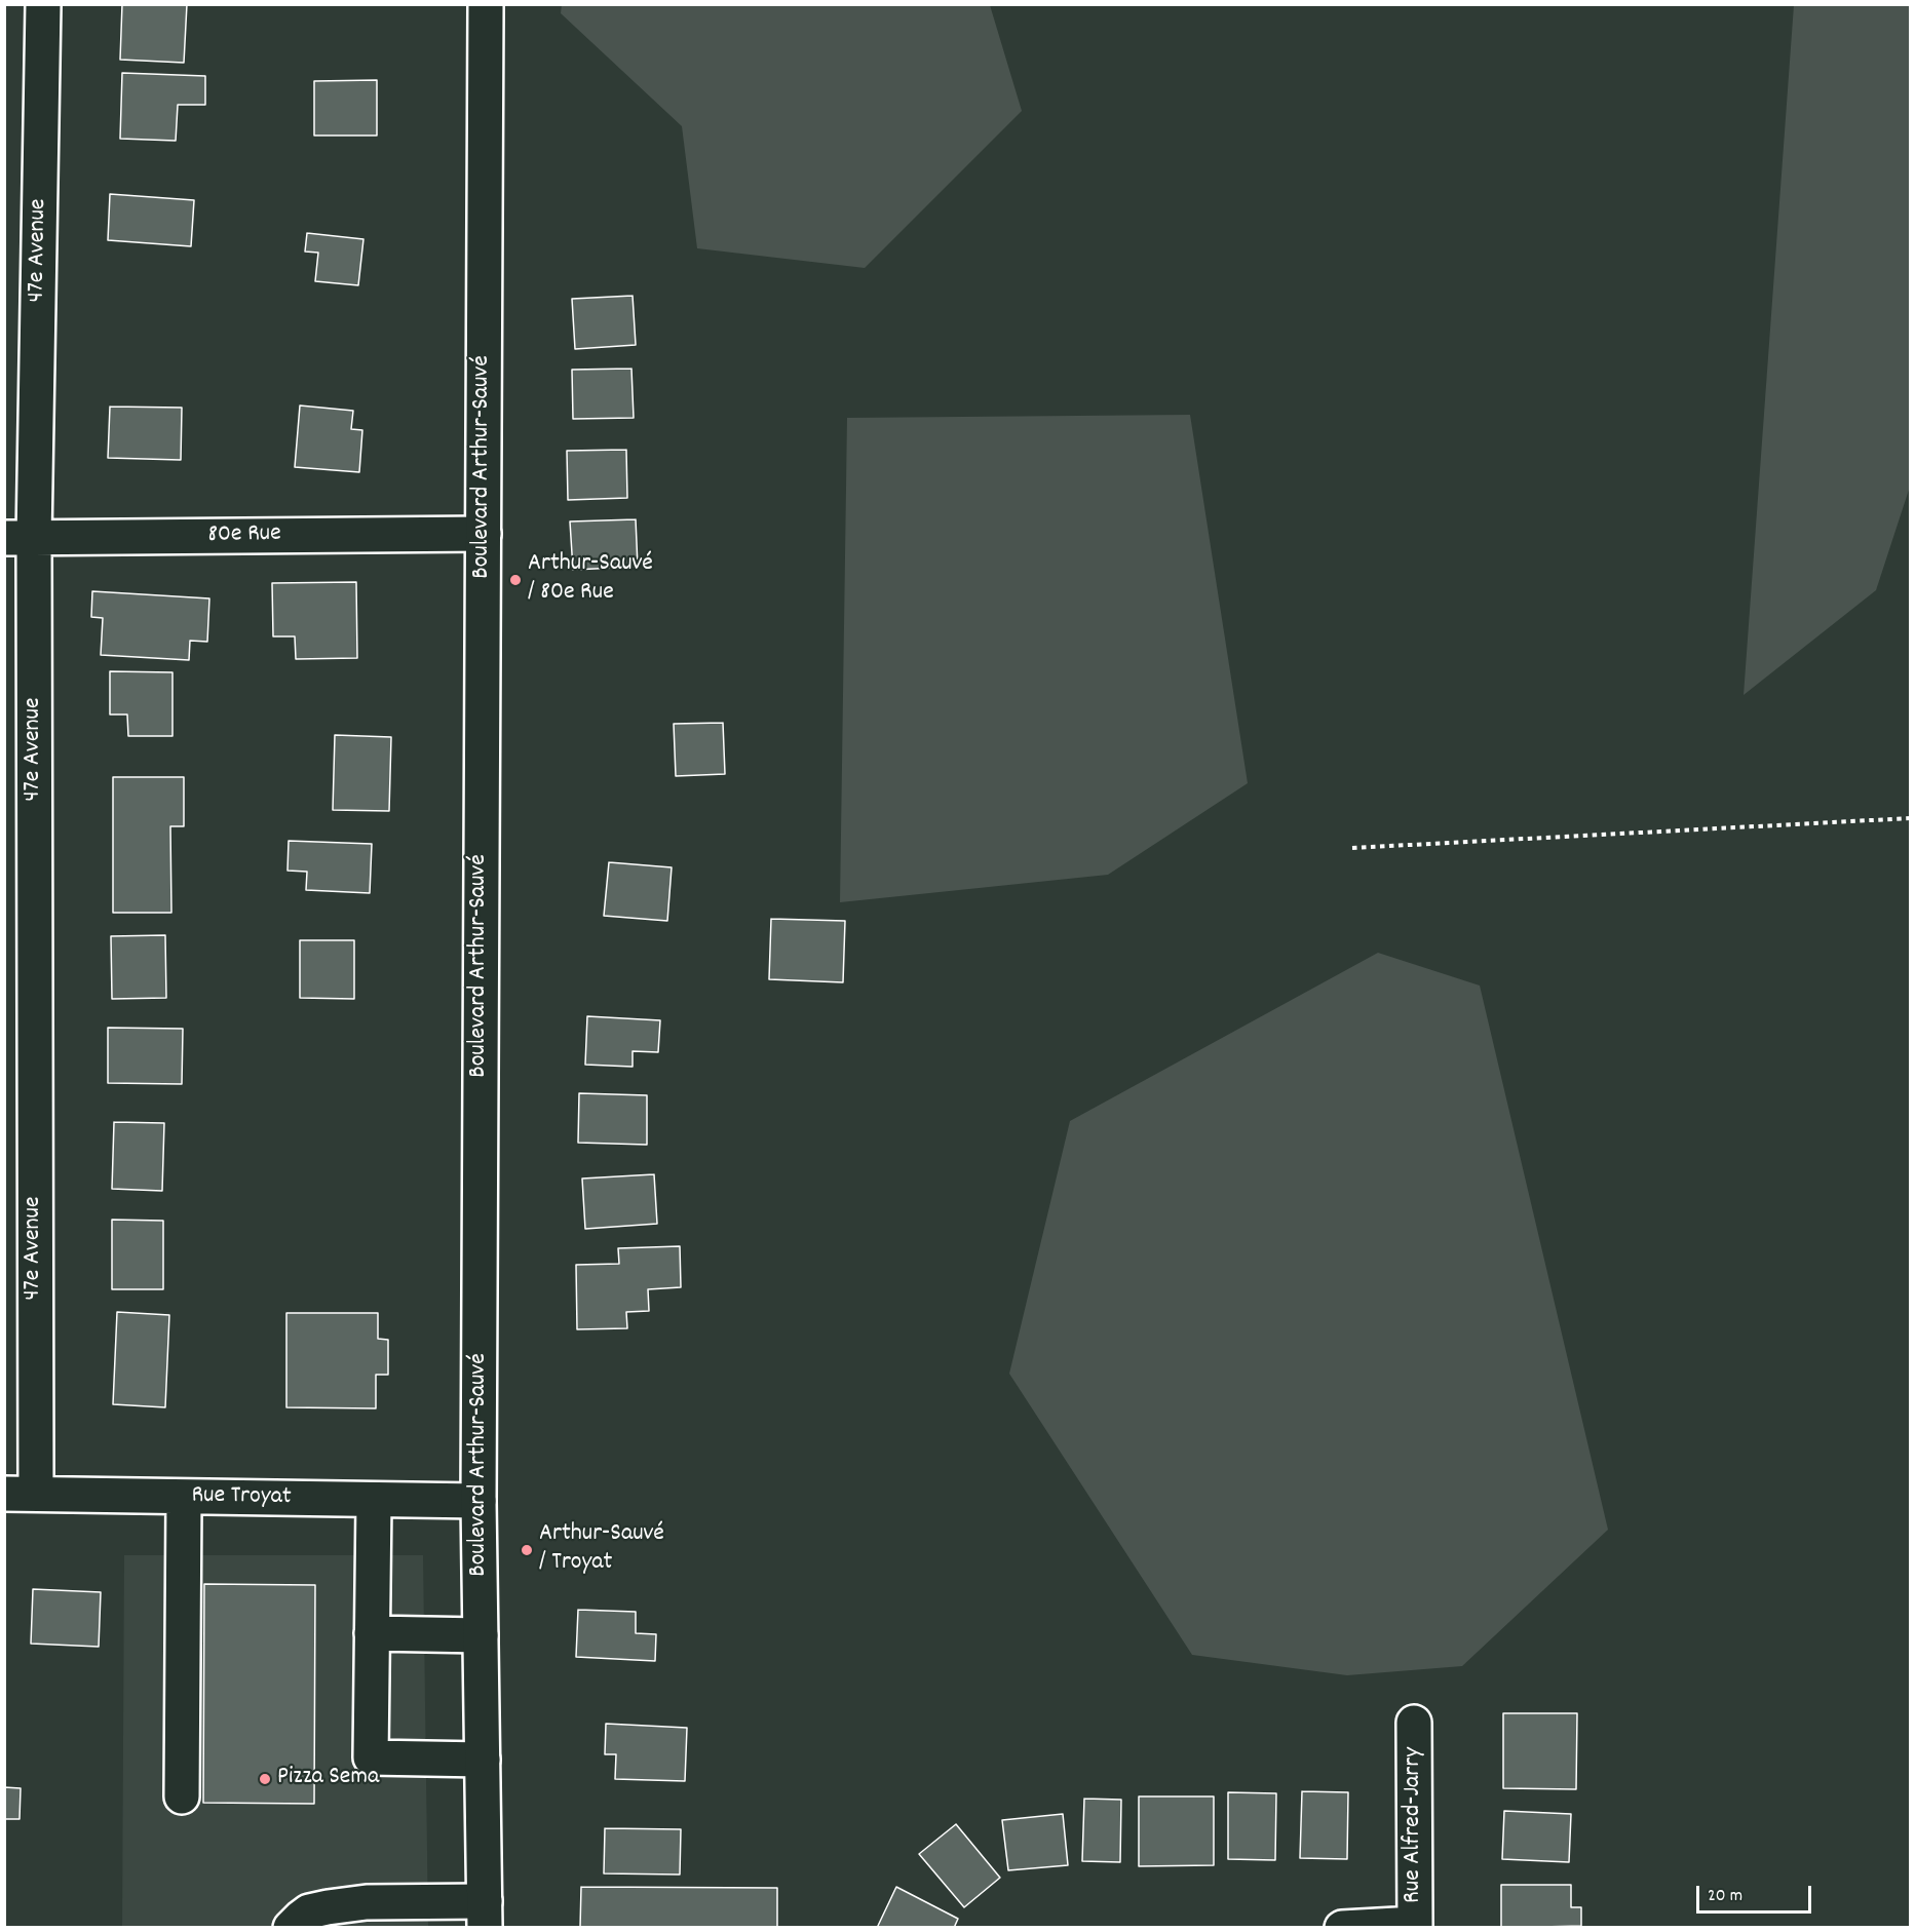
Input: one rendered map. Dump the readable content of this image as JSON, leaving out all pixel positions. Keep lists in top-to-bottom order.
{
  "streets": {
    "street": [
      "47e Avenue",
      "Boulevard Arthur-Sauvé",
      "80e Rue",
      "Rue Troyat",
      "Rue Alfred-Jarry"
    ]
  },
  "crossings": [
    ["47e Avenue", "80e Rue"],
    ["47e Avenue", "Rue Troyat"],
    ["Boulevard Arthur-Sauvé", "80e Rue"],
    ["Boulevard Arthur-Sauvé", "Rue Troyat"]
  ],
  "places": ["Arthur-Sauvé / 80e Rue", "Arthur-Sauvé / Troyat", "Pizza Sema"],
  "scale_bar": "20 m"
}
